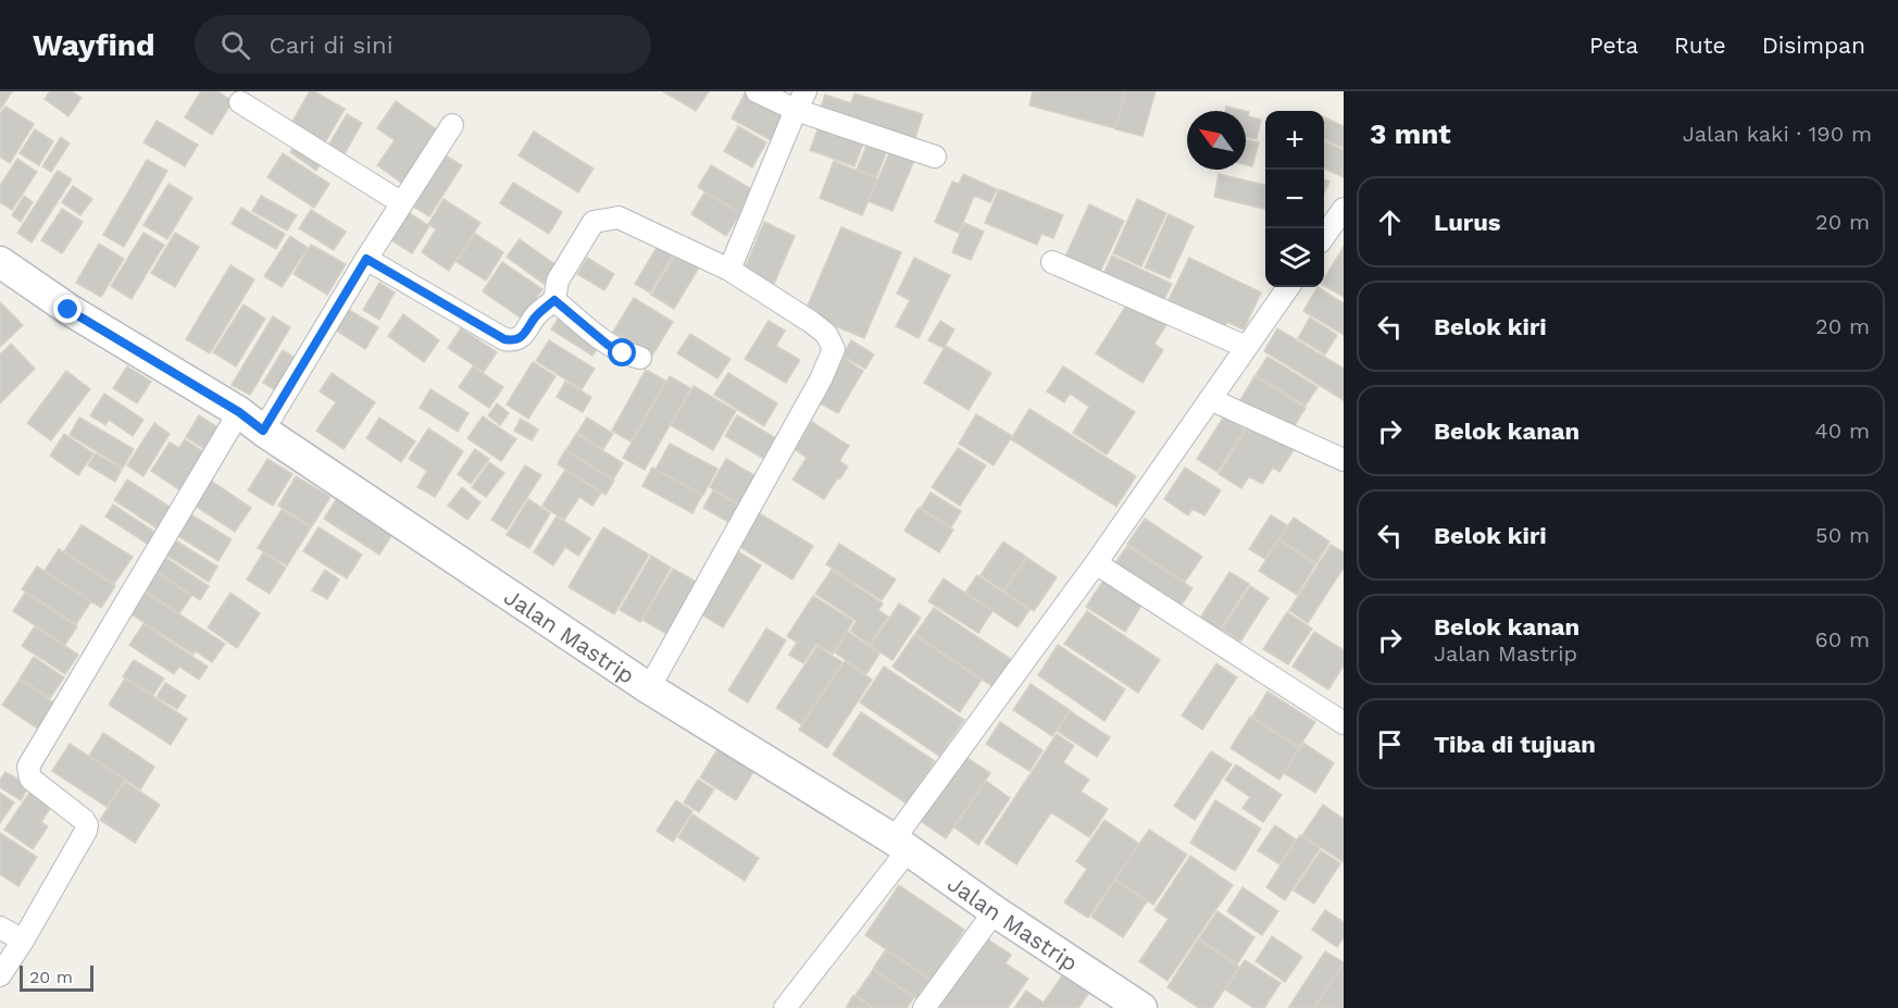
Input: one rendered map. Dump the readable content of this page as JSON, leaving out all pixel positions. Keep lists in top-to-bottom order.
{
  "streets": {
    "main road": ["Jalan Mastrip"]
  },
  "scale_bar": "20 m",
  "north": "top left",
  "page": {
    "header": "Wayfind",
    "search": "Cari di sini",
    "nav": ["Peta", "Rute", "Disimpan"],
    "heading": ["3 mnt", "Jalan kaki · 190 m"],
    "map_buttons": ["+", "−"],
    "list": [
      ["Lurus", "20 m"],
      ["Belok kiri", "20 m"],
      ["Belok kanan", "40 m"],
      ["Belok kiri", "50 m"],
      ["Belok kanan", "Jalan Mastrip", "60 m"],
      "Tiba di tujuan"
    ],
    "scale": "20 m"
  }
}
